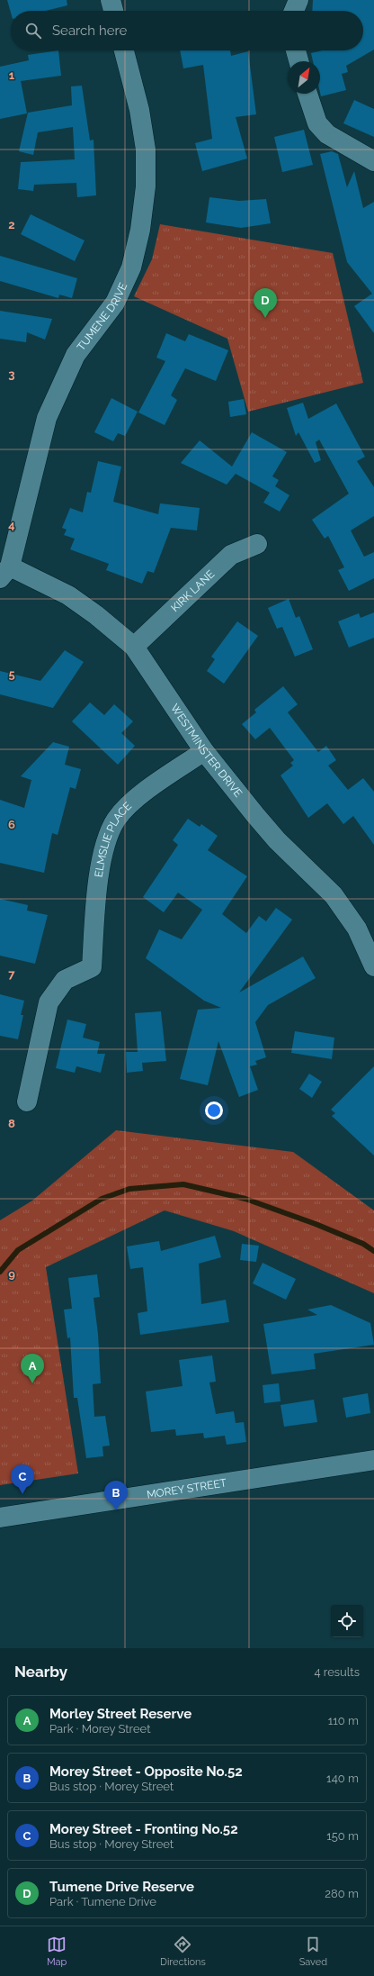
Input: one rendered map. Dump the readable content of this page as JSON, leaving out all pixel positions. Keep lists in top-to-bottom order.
{
  "streets": {
    "street": [
      "TUMENE DRIVE",
      "KIRK LANE",
      "WESTMINSTER DRIVE",
      "ELMSLIE PLACE",
      "MOREY STREET"
    ]
  },
  "crossings": [
    ["TUMENE DRIVE", "WESTMINSTER DRIVE"],
    ["KIRK LANE", "WESTMINSTER DRIVE"],
    ["WESTMINSTER DRIVE", "ELMSLIE PLACE"]
  ],
  "north": "top right",
  "page": {
    "search": "Search here",
    "pins": [
      "D",
      "A",
      "C",
      "B"
    ],
    "heading": ["Nearby", "4 results"],
    "list": [
      {
        "mark": "A",
        "name": "Morley Street Reserve",
        "note": "Park · Morey Street",
        "value": "110 m"
      },
      {
        "mark": "B",
        "name": "Morey Street - Opposite No.52",
        "note": "Bus stop · Morey Street",
        "value": "140 m"
      },
      {
        "mark": "C",
        "name": "Morey Street - Fronting No.52",
        "note": "Bus stop · Morey Street",
        "value": "150 m"
      },
      {
        "mark": "D",
        "name": "Tumene Drive Reserve",
        "note": "Park · Tumene Drive",
        "value": "280 m"
      }
    ],
    "nav": ["Map", "Directions", "Saved"]
  },
  "grid": {
    "rows": [
      "1",
      "2",
      "3",
      "4",
      "5",
      "6",
      "7",
      "8",
      "9"
    ]
  }
}
